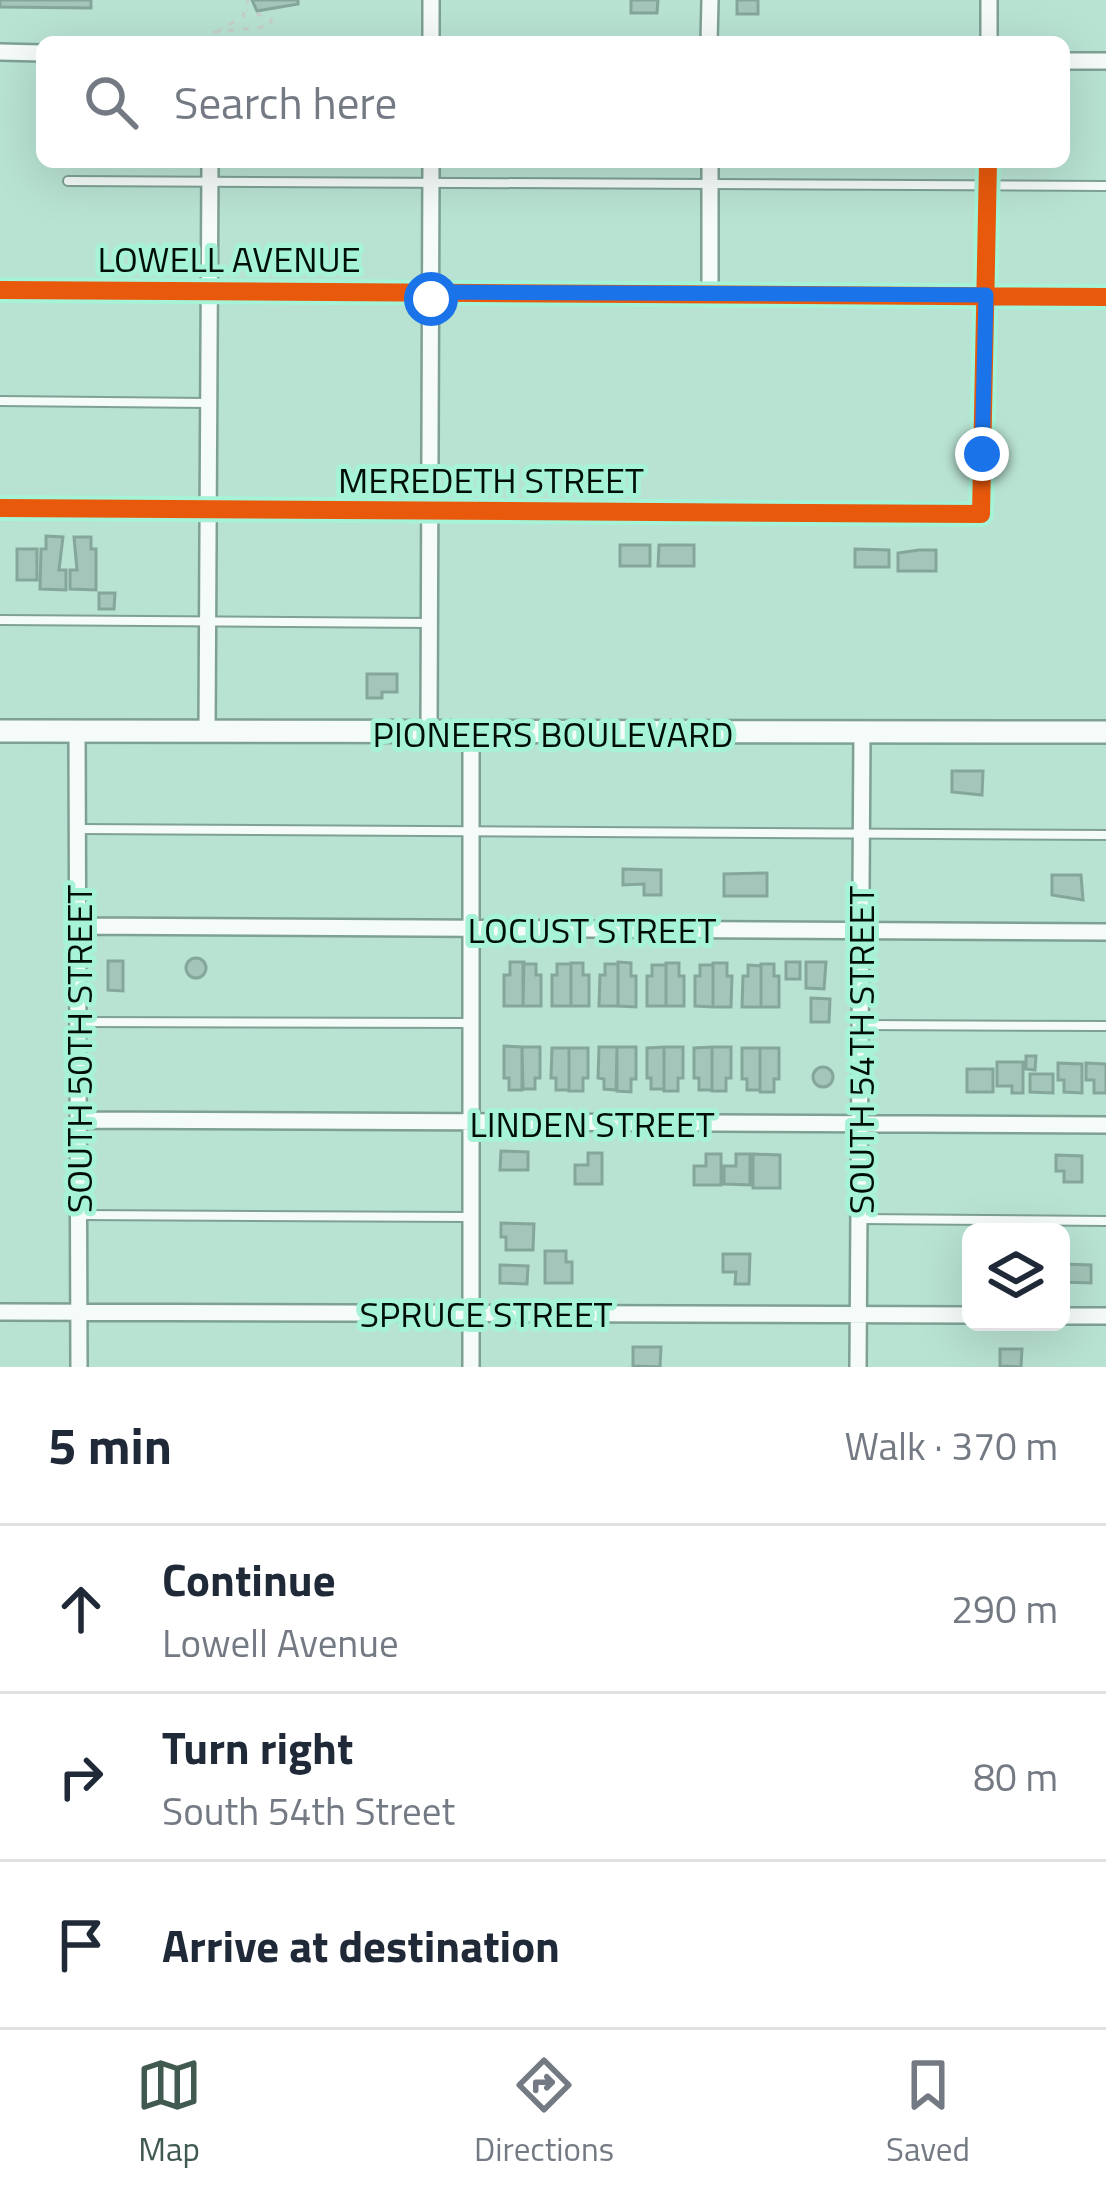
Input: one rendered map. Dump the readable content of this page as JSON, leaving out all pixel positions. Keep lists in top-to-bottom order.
{
  "streets": {
    "main road": ["PIONEERS BOULEVARD"],
    "street": [
      "LOWELL AVENUE",
      "MEREDETH STREET",
      "LOCUST STREET",
      "SOUTH 50TH STREET",
      "SOUTH 54TH STREET",
      "LINDEN STREET",
      "SPRUCE STREET"
    ]
  },
  "crossings": [
    ["LOWELL AVENUE", "MEREDETH STREET"],
    ["PIONEERS BOULEVARD", "SOUTH 50TH STREET"],
    ["PIONEERS BOULEVARD", "SOUTH 54TH STREET"],
    ["LOCUST STREET", "SOUTH 50TH STREET"],
    ["LOCUST STREET", "SOUTH 54TH STREET"],
    ["SOUTH 50TH STREET", "LINDEN STREET"],
    ["SOUTH 50TH STREET", "SPRUCE STREET"],
    ["SOUTH 54TH STREET", "LINDEN STREET"],
    ["SOUTH 54TH STREET", "SPRUCE STREET"]
  ],
  "page": {
    "search": "Search here",
    "heading": ["5 min", "Walk · 370 m"],
    "list": [
      ["Continue", "Lowell Avenue", "290 m"],
      ["Turn right", "South 54th Street", "80 m"],
      "Arrive at destination"
    ],
    "nav": ["Map", "Directions", "Saved"]
  }
}
